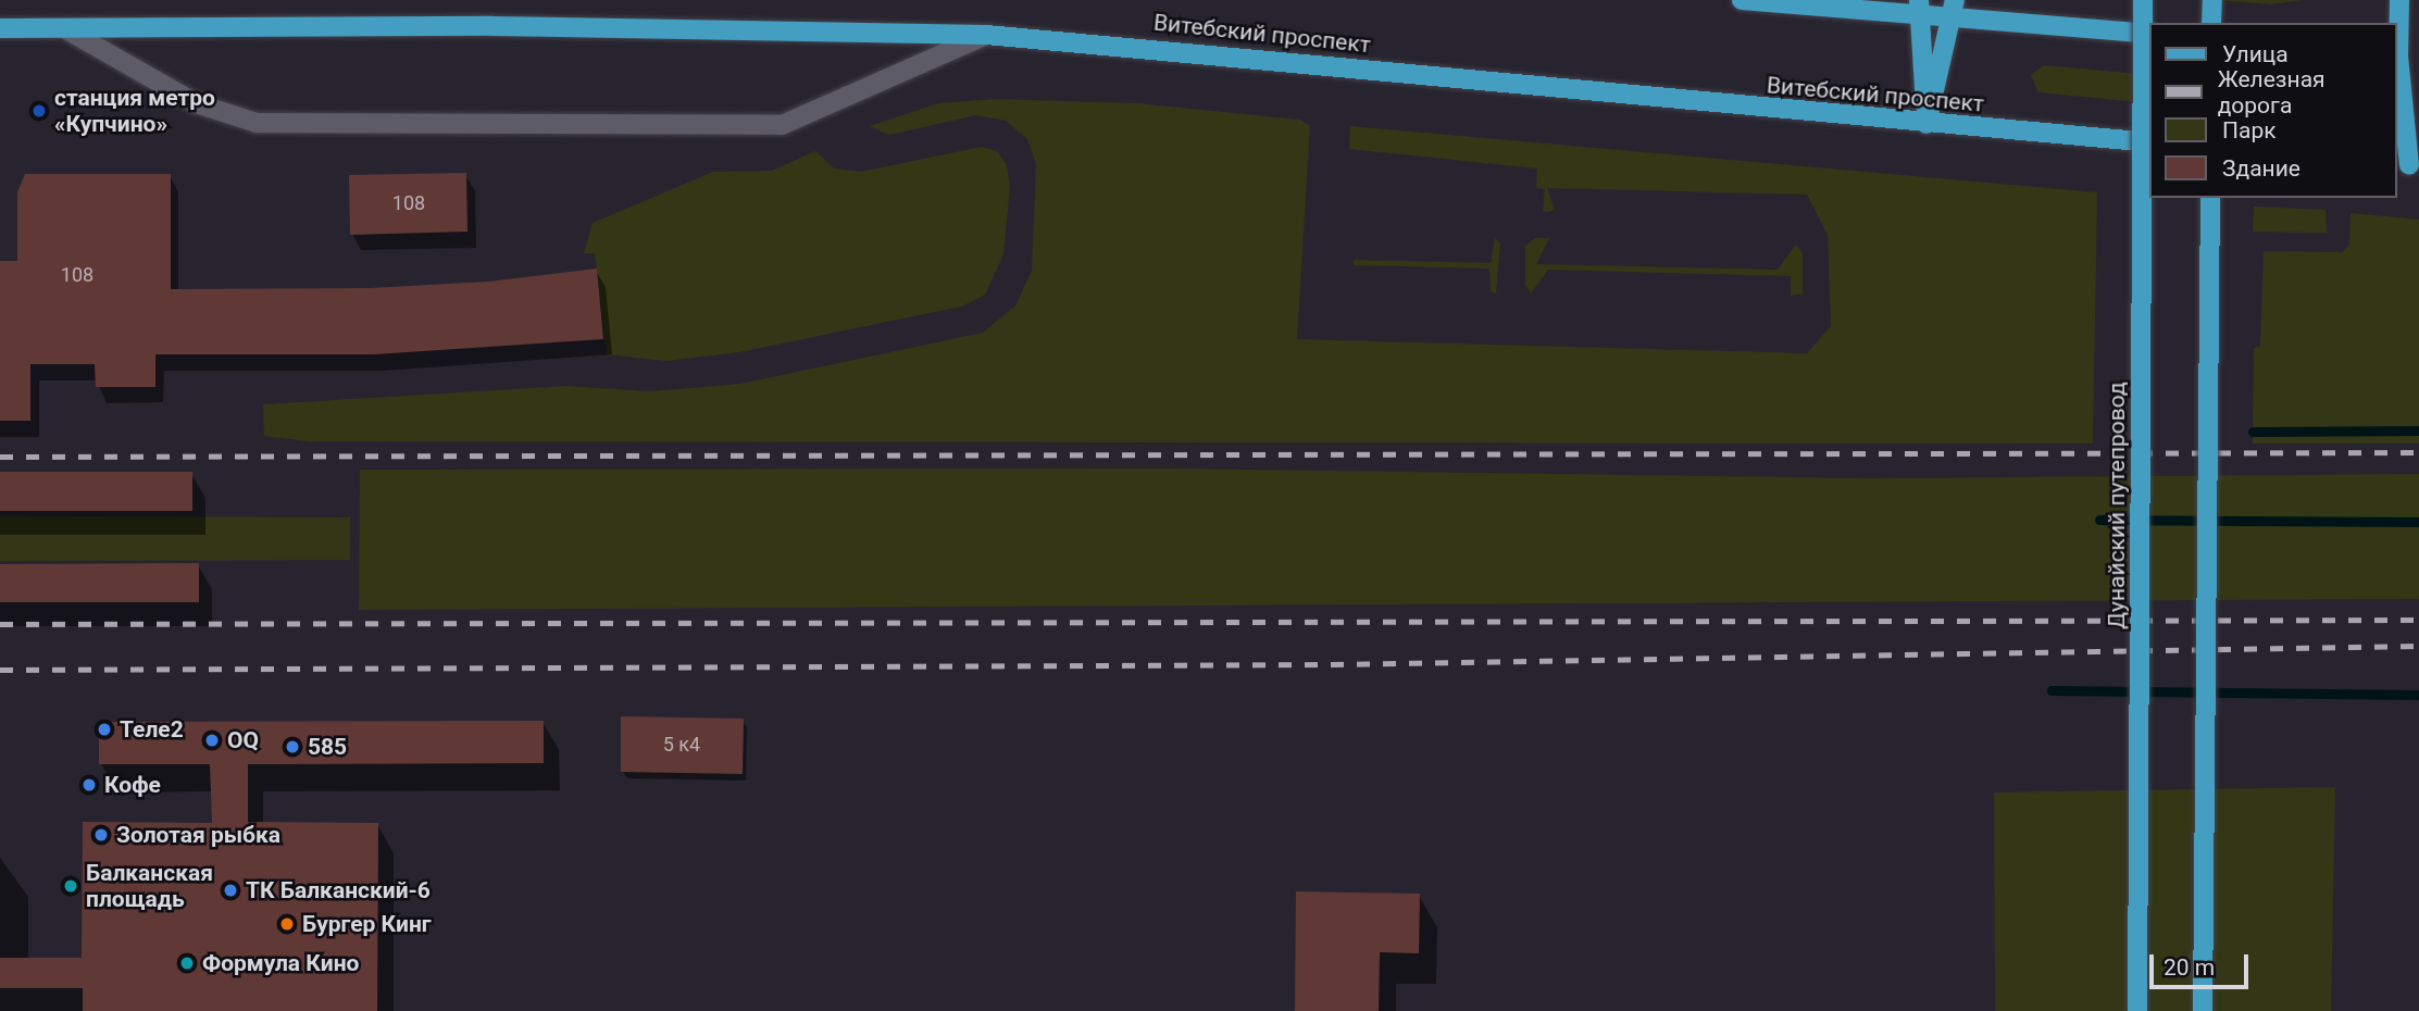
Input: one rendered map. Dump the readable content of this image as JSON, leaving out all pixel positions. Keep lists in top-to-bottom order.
{
  "streets": {
    "main road": ["Витебский проспект", "Дунайский путепровод"]
  },
  "places": [
    "станция метро «Купчино»",
    "Теле2",
    "OQ",
    "585",
    "Кофе",
    "Золотая рыбка",
    "Балканская площадь",
    "ТК Балканский-6",
    "Бургер Кинг",
    "Формула Кино"
  ],
  "house_numbers": ["108", "108", "5 к4"],
  "legend": [
    "Улица",
    "Железная дорога",
    "Парк",
    "Здание"
  ],
  "scale_bar": "20 m"
}
